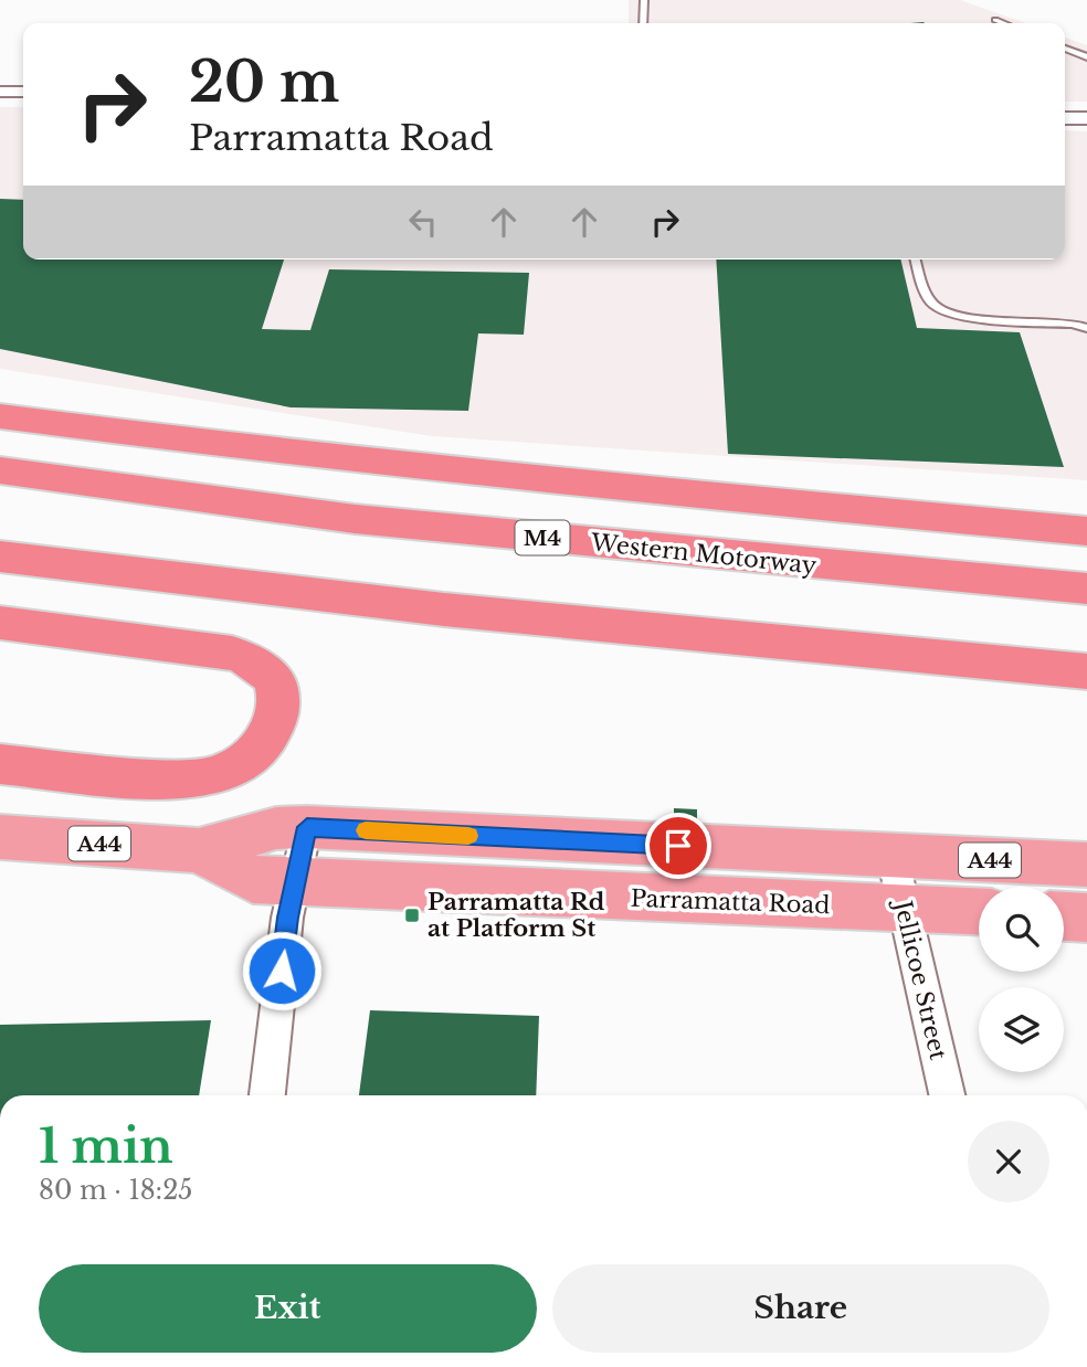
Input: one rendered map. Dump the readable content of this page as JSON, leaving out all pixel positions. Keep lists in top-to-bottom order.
{
  "streets": {
    "highway": [
      "M4",
      "Western Motorway",
      "A44",
      "Parramatta Road"
    ],
    "street": ["Jellicoe Street"]
  },
  "crossings": [
    ["Parramatta Road", "Jellicoe Street"]
  ],
  "places": {
    "transit": ["Parramatta Rd at Platform St"]
  },
  "page": {
    "turn": ["20 m", "Parramatta Road"],
    "heading": ["1 min", "80 m · 18:25"],
    "buttons": ["Exit", "Share"]
  }
}
